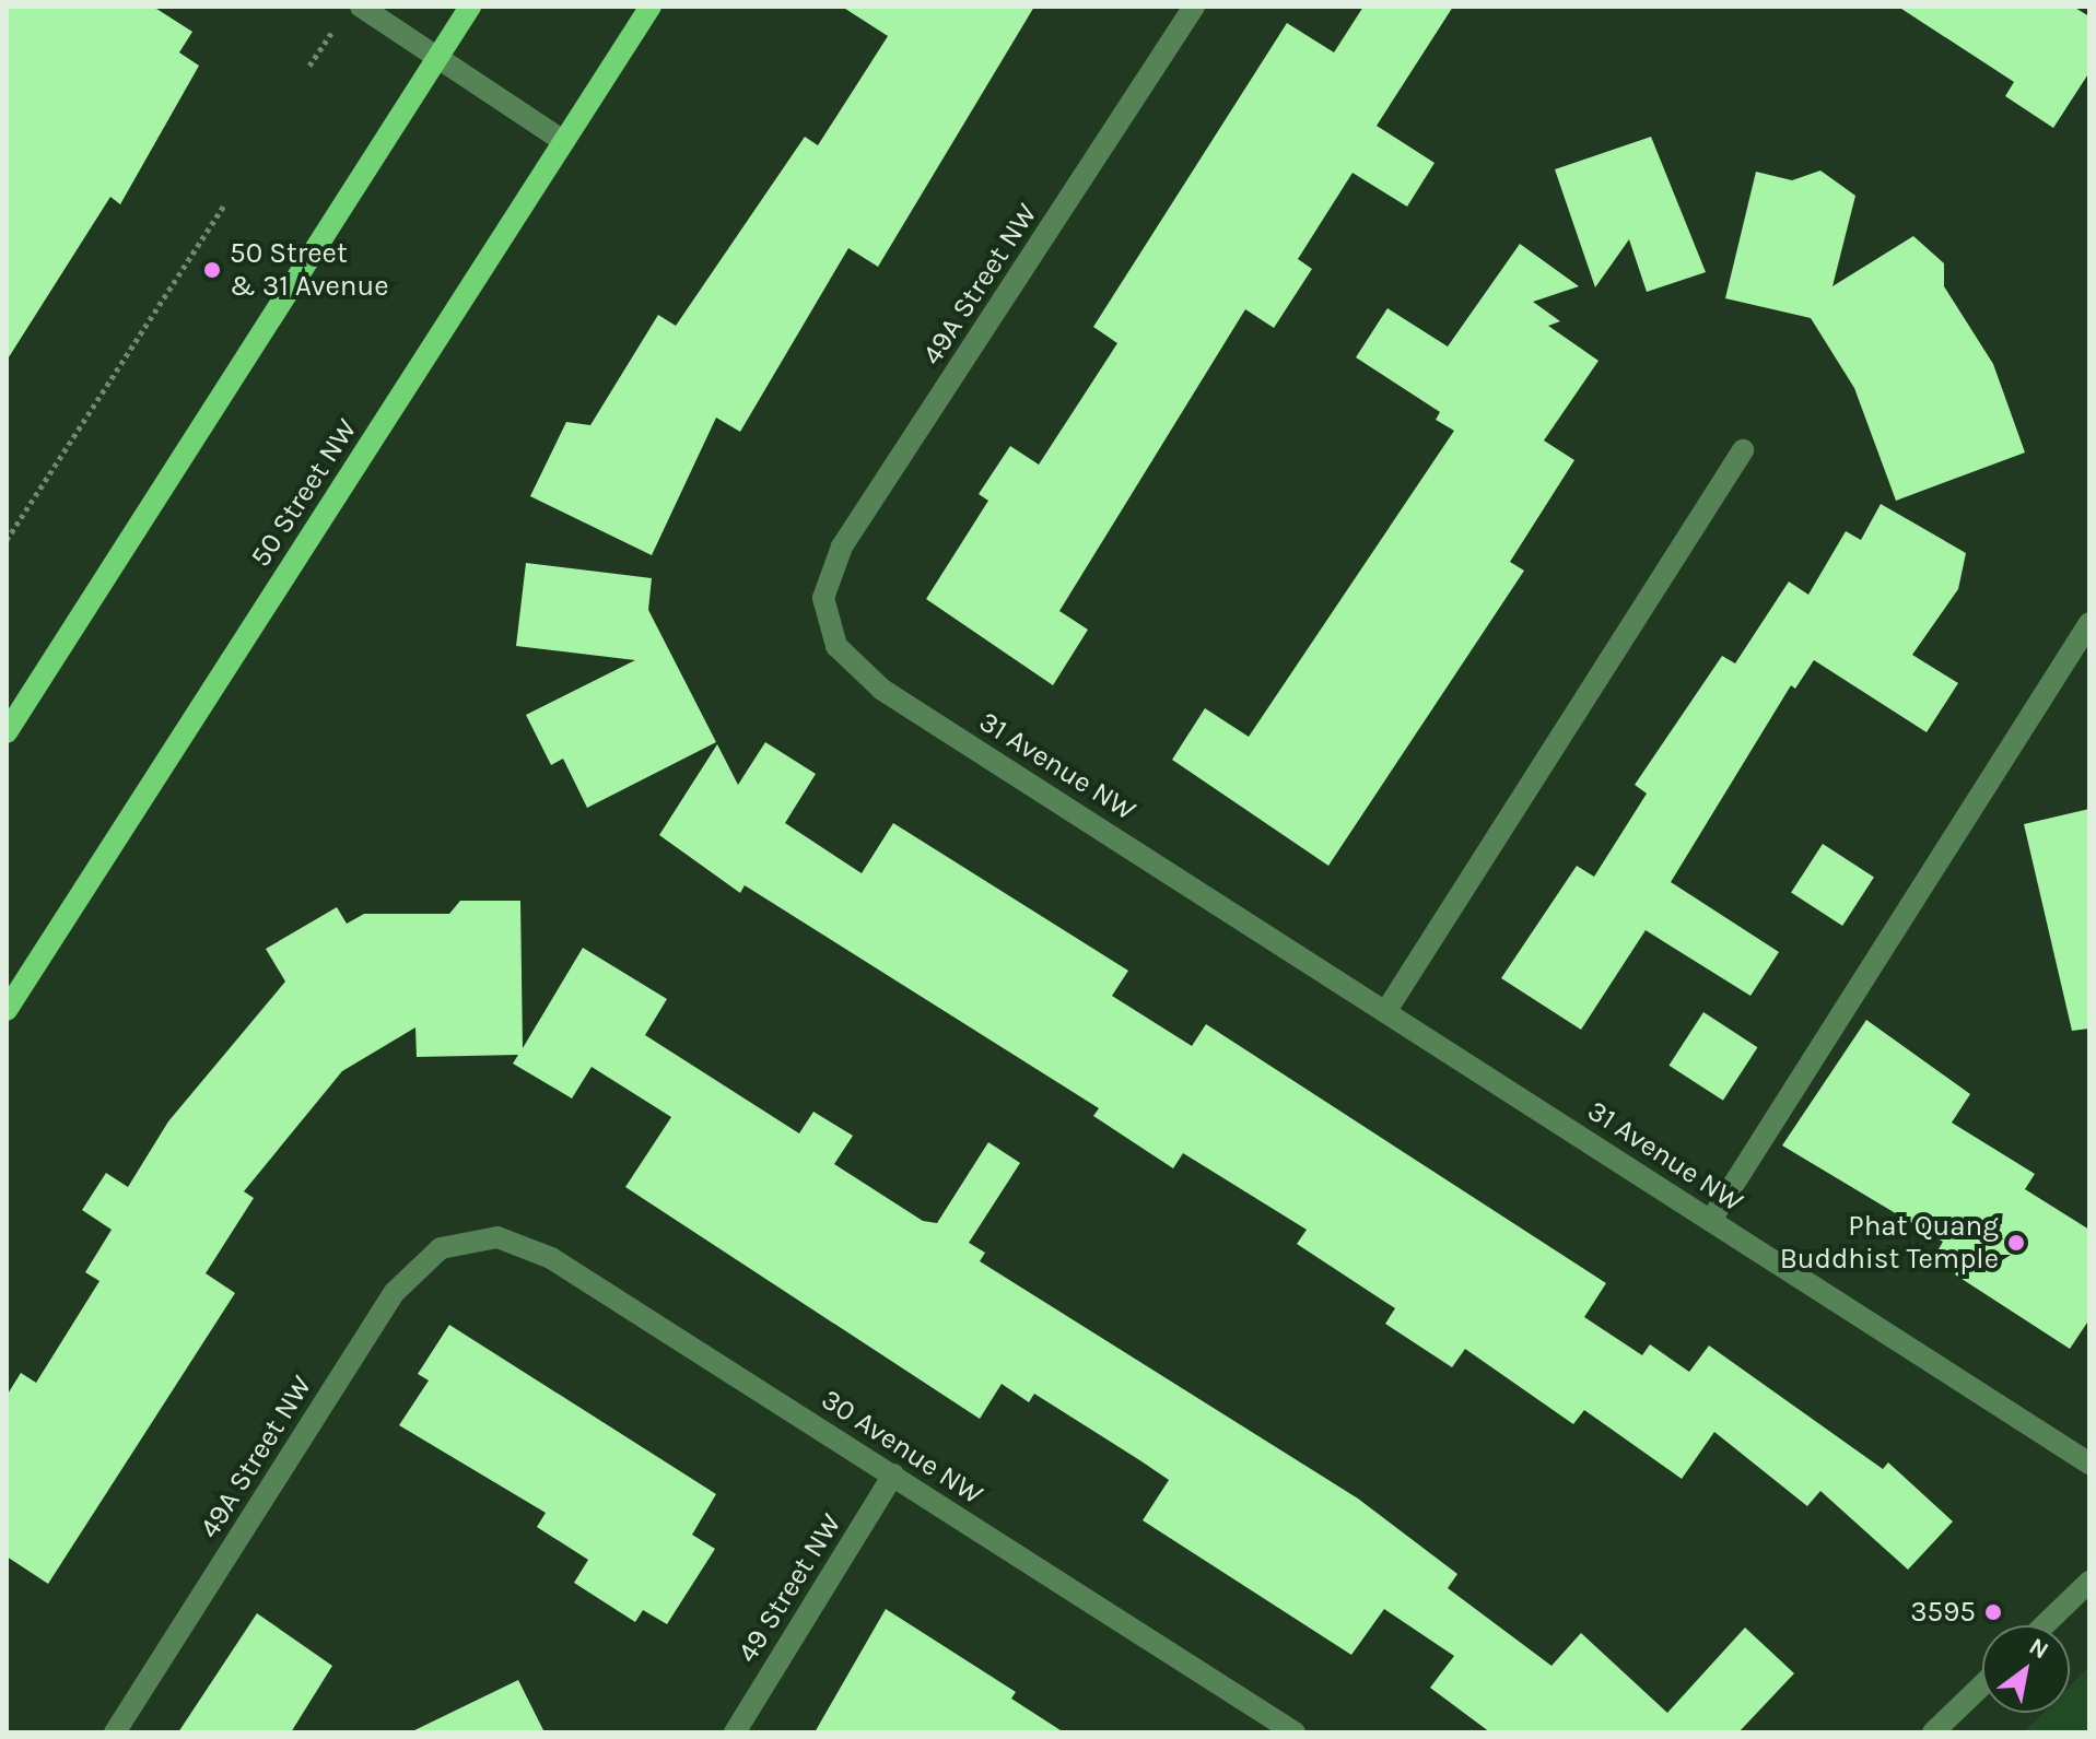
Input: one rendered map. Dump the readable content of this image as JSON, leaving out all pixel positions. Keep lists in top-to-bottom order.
{
  "streets": {
    "main road": ["50 Street NW"],
    "street": [
      "49A Street NW",
      "31 Avenue NW",
      "30 Avenue NW",
      "49 Street NW"
    ]
  },
  "crossings": [
    ["49A Street NW", "31 Avenue NW"],
    ["49A Street NW", "30 Avenue NW"],
    ["30 Avenue NW", "49 Street NW"]
  ],
  "places": ["50 Street & 31 Avenue", "Phat Quang Buddhist Temple", "3595"],
  "north": "top right"
}
